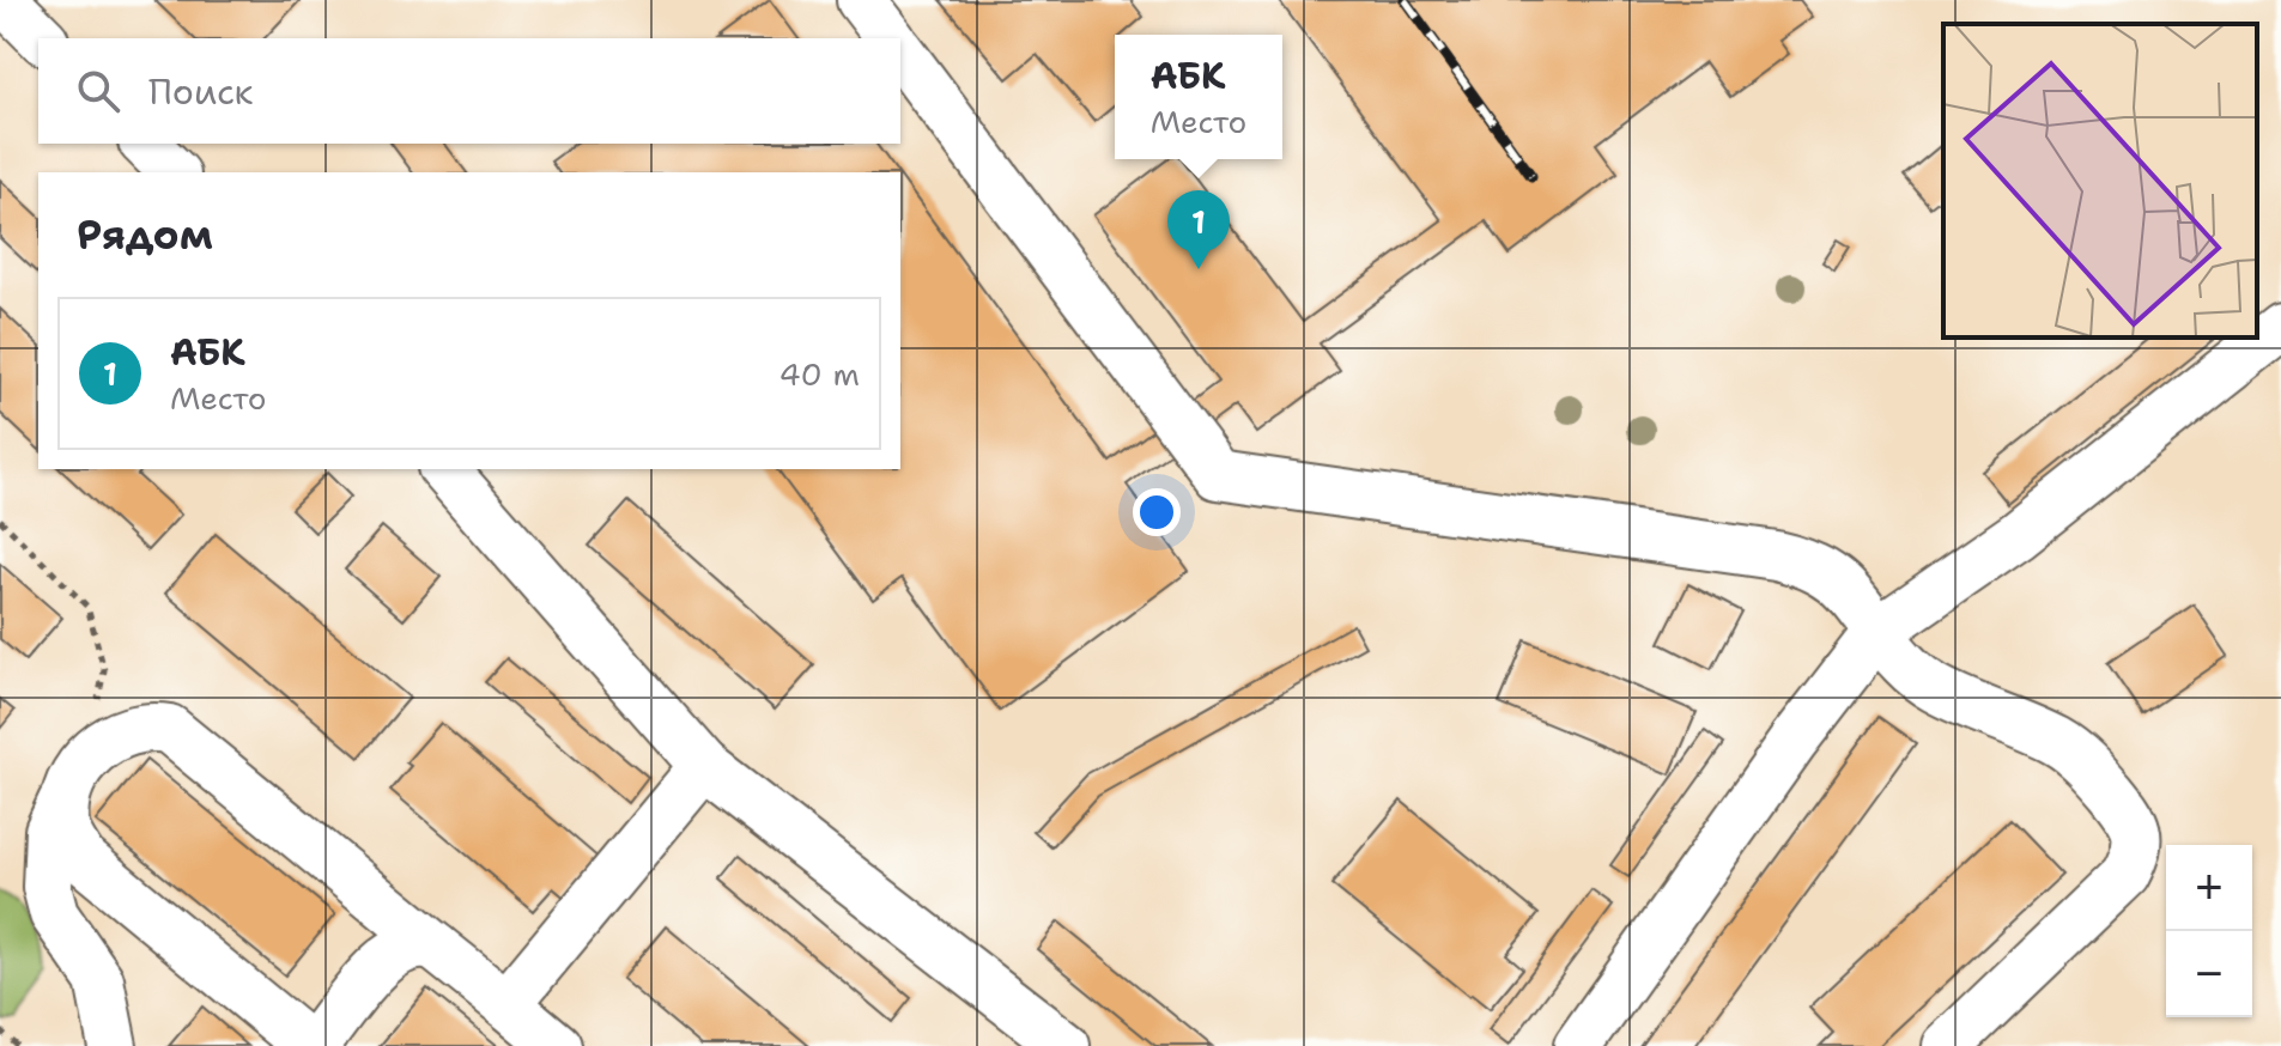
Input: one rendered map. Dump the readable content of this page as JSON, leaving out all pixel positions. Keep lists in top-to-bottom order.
{
  "page": {
    "popup": ["АБК", "Место"],
    "search": "Поиск",
    "heading": "Рядом",
    "pins": "1",
    "list": [
      {
        "mark": "1",
        "name": "АБК",
        "note": "Место",
        "value": "40 m"
      }
    ],
    "map_buttons": ["+", "−"]
  }
}
